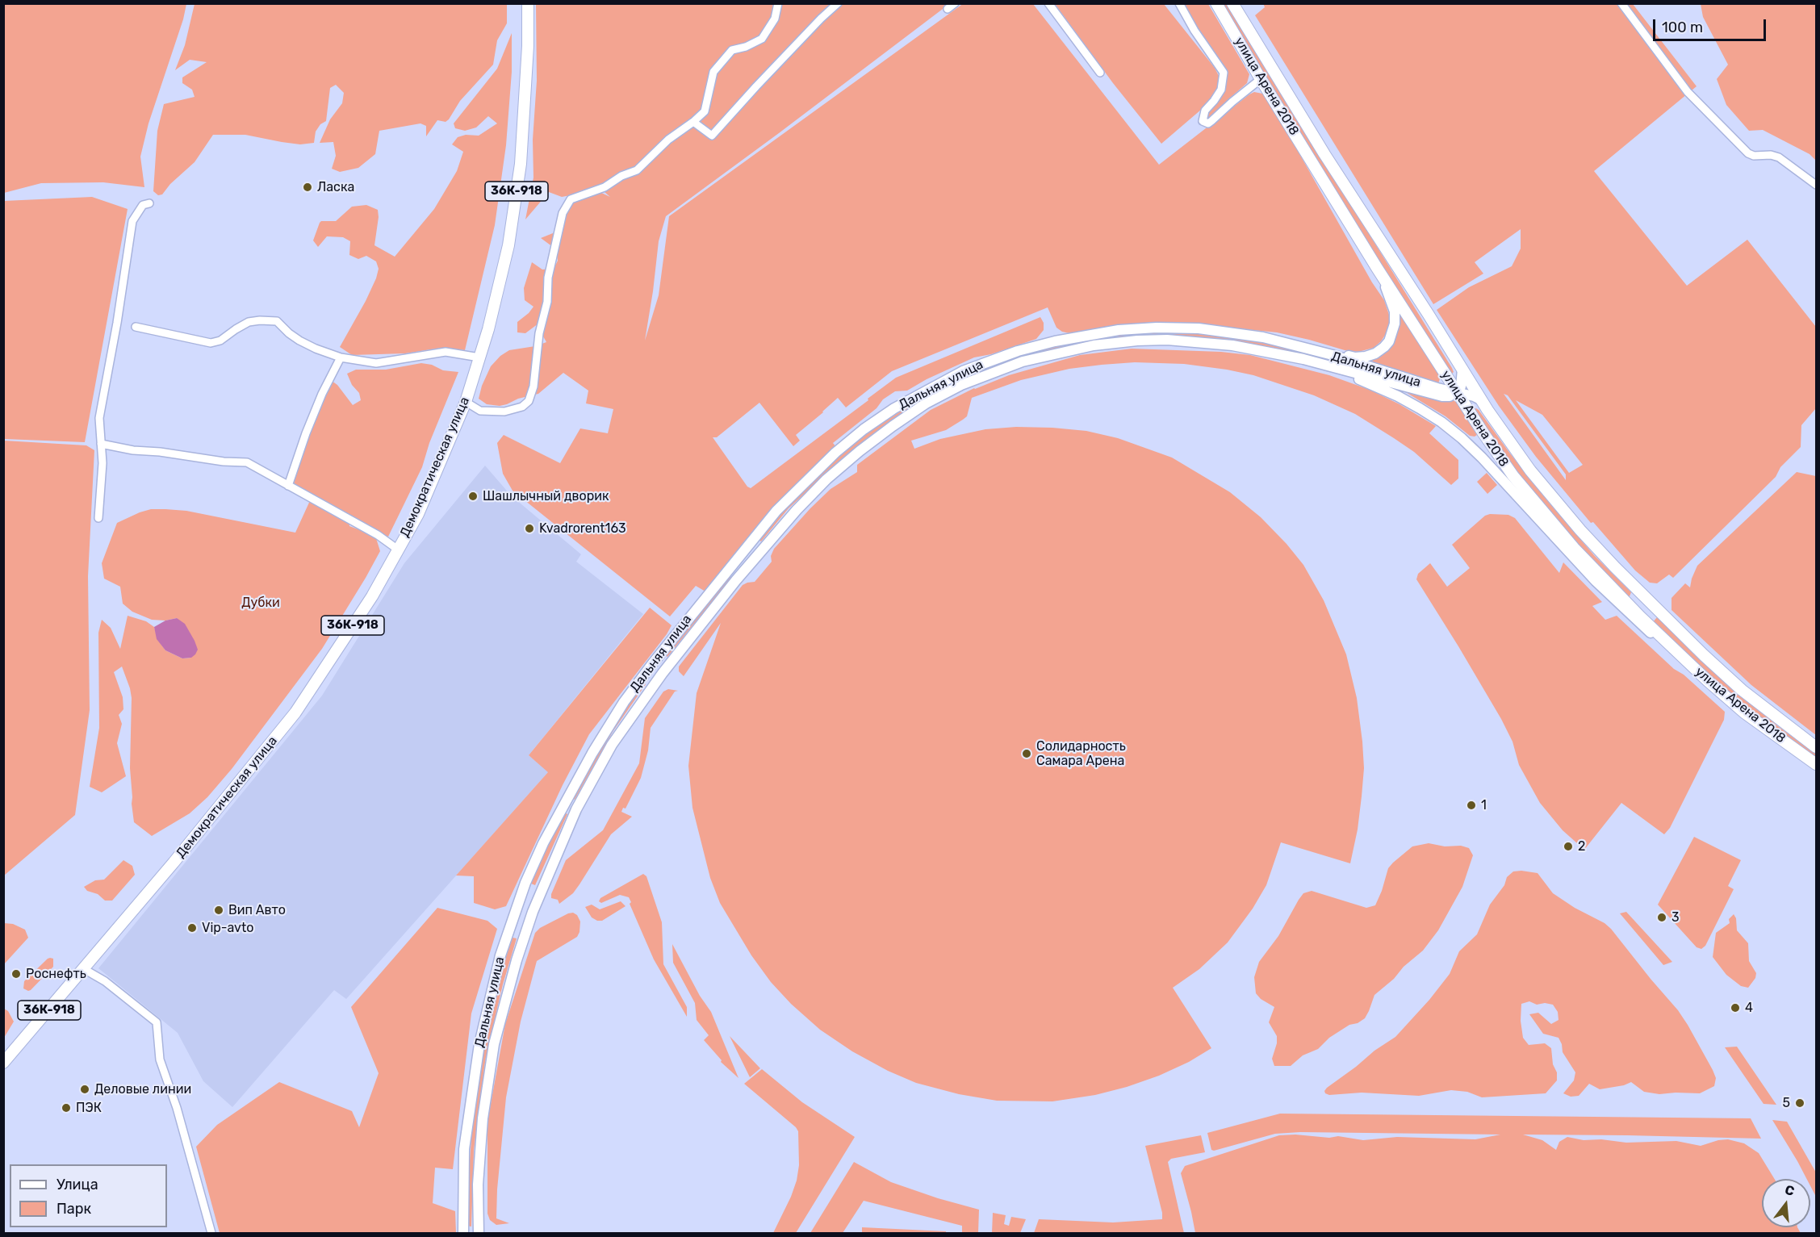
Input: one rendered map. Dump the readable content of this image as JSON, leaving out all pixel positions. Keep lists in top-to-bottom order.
{
  "streets": {
    "main road": [
      "улица Арена 2018",
      "36К-918",
      "Дальняя улица",
      "Демократическая улица"
    ]
  },
  "crossings": [
    ["улица Арена 2018", "Дальняя улица"]
  ],
  "parks": ["Дубки"],
  "places": [
    "Ласка",
    "Шашлычный дворик",
    "Kvadrorent163",
    "Солидарность Самара Арена",
    "1",
    "2",
    "Вип Авто",
    "3",
    "Vip-avto",
    "Роснефть",
    "4",
    "Деловые линии",
    "5",
    "ПЭК"
  ],
  "legend": ["Улица", "Парк"],
  "scale_bar": "100 m",
  "north": "top"
}
